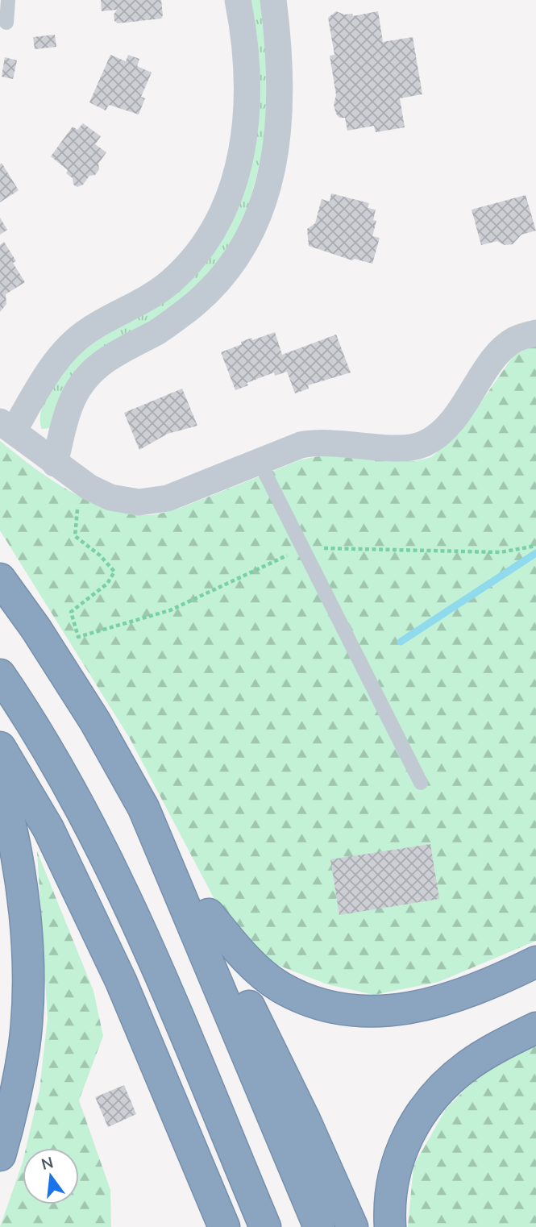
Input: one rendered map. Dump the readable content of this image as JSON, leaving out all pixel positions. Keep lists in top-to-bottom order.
{
  "north": "top"
}
